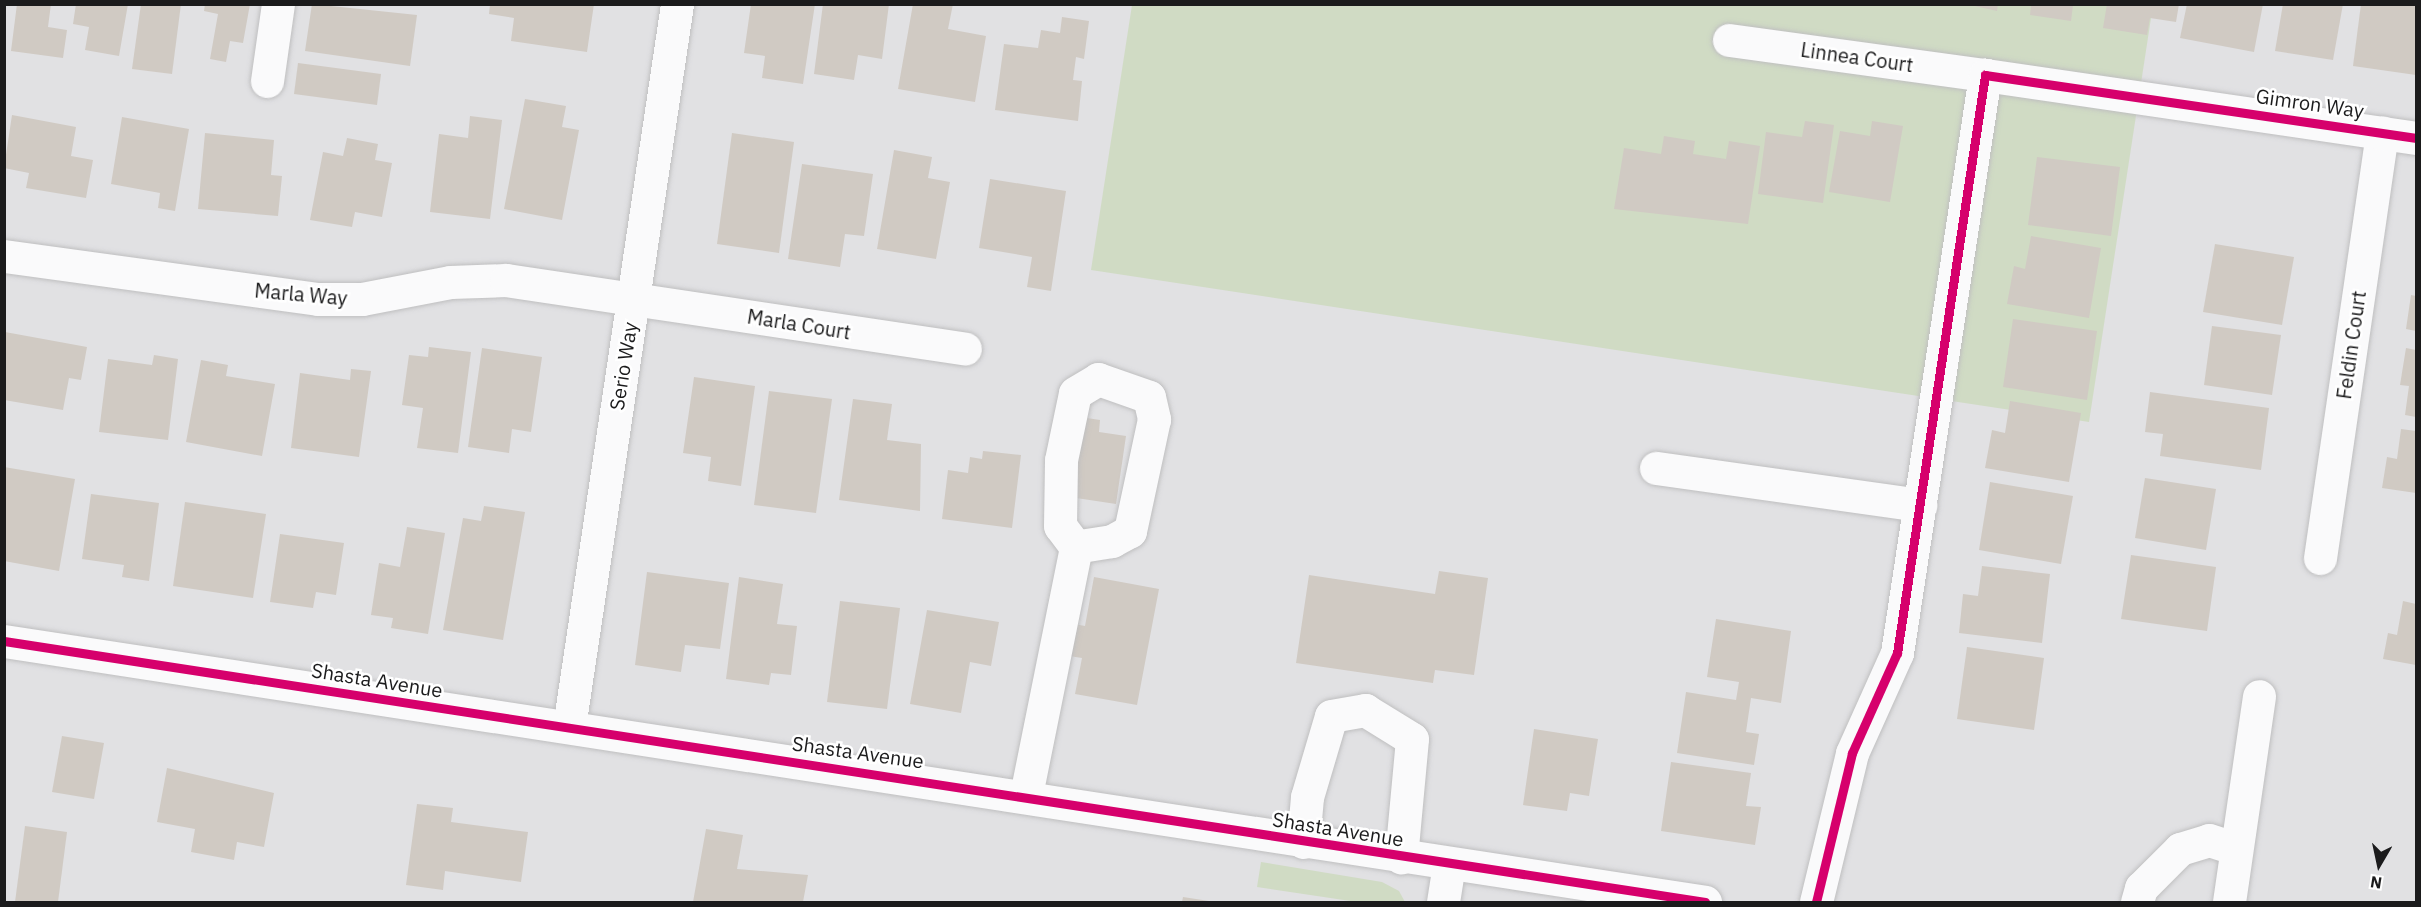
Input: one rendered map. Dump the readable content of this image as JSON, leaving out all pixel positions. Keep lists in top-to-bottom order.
{
  "streets": {
    "street": [
      "Linnea Court",
      "Gimron Way",
      "Marla Way",
      "Marla Court",
      "Feldin Court",
      "Serio Way",
      "Shasta Avenue"
    ]
  },
  "crossings": [
    ["Linnea Court", "Gimron Way"],
    ["Gimron Way", "Feldin Court"],
    ["Marla Way", "Marla Court"],
    ["Marla Way", "Serio Way"],
    ["Marla Court", "Serio Way"],
    ["Serio Way", "Shasta Avenue"]
  ],
  "north": "bottom"
}
